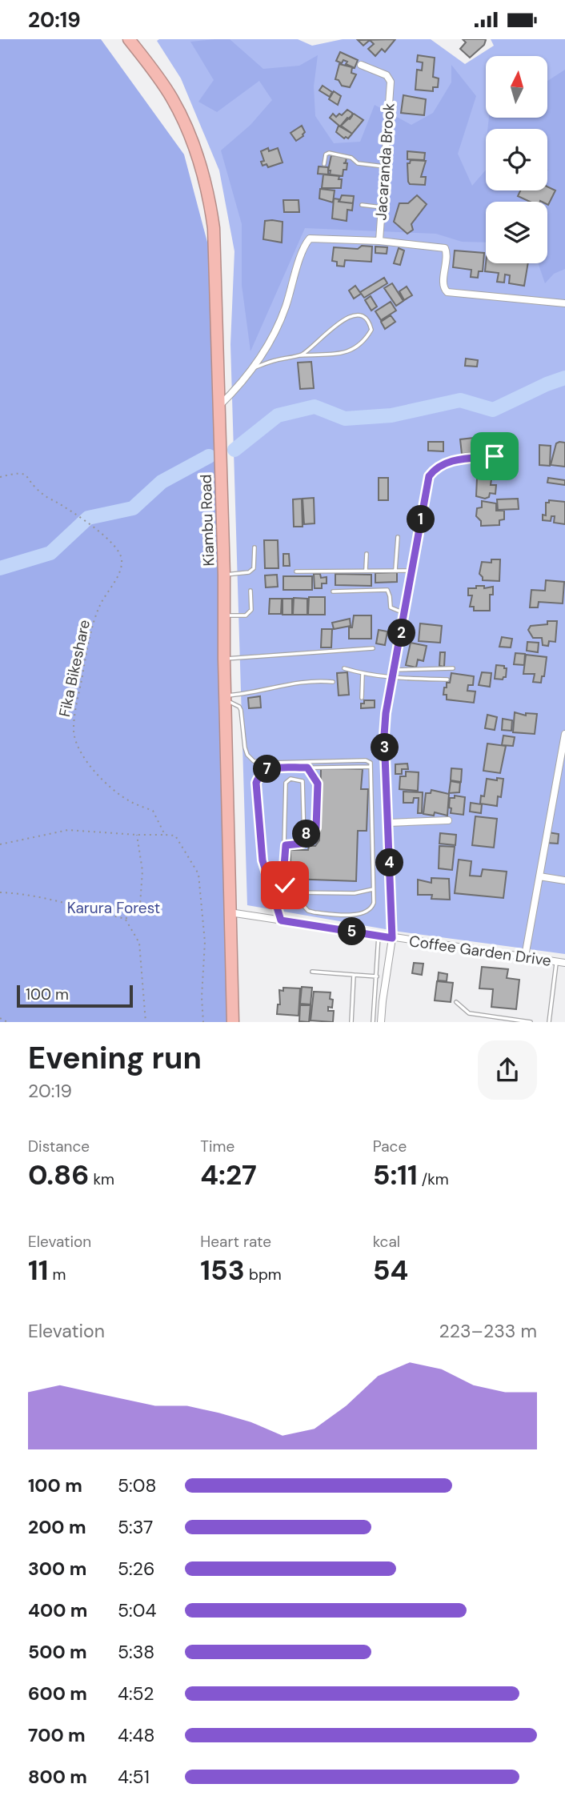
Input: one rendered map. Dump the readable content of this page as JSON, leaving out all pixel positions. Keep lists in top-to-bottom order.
{
  "streets": {
    "highway": ["Kiambu Road"],
    "street": ["Jacaranda Brook", "Coffee Garden Drive"],
    "path": ["Fika Bikeshare"]
  },
  "crossings": [
    ["Jacaranda Brook", "Kiambu Road"],
    ["Kiambu Road", "Coffee Garden Drive"]
  ],
  "parks": ["Karura Forest"],
  "scale_bar": "100 m",
  "north": "top",
  "page": {
    "status": "20:19",
    "pins": [
      "1",
      "2",
      "3",
      "7",
      "8",
      "4",
      "5"
    ],
    "scale": "100 m",
    "heading": ["Evening run", "20:19"],
    "stats": [
      ["Distance", "0.86 km"],
      ["Time", "4:27"],
      ["Pace", "5:11 /km"],
      ["Elevation", "11 m"],
      ["Heart rate", "153 bpm"],
      ["kcal", "54"]
    ],
    "chart": ["Elevation", "223–233 m"],
    "list": [
      {
        "name": "100 m",
        "note": "5:08"
      },
      {
        "name": "200 m",
        "note": "5:37"
      },
      {
        "name": "300 m",
        "note": "5:26"
      },
      {
        "name": "400 m",
        "note": "5:04"
      },
      {
        "name": "500 m",
        "note": "5:38"
      },
      {
        "name": "600 m",
        "note": "4:52"
      },
      {
        "name": "700 m",
        "note": "4:48"
      },
      {
        "name": "800 m",
        "note": "4:51"
      }
    ]
  }
}
